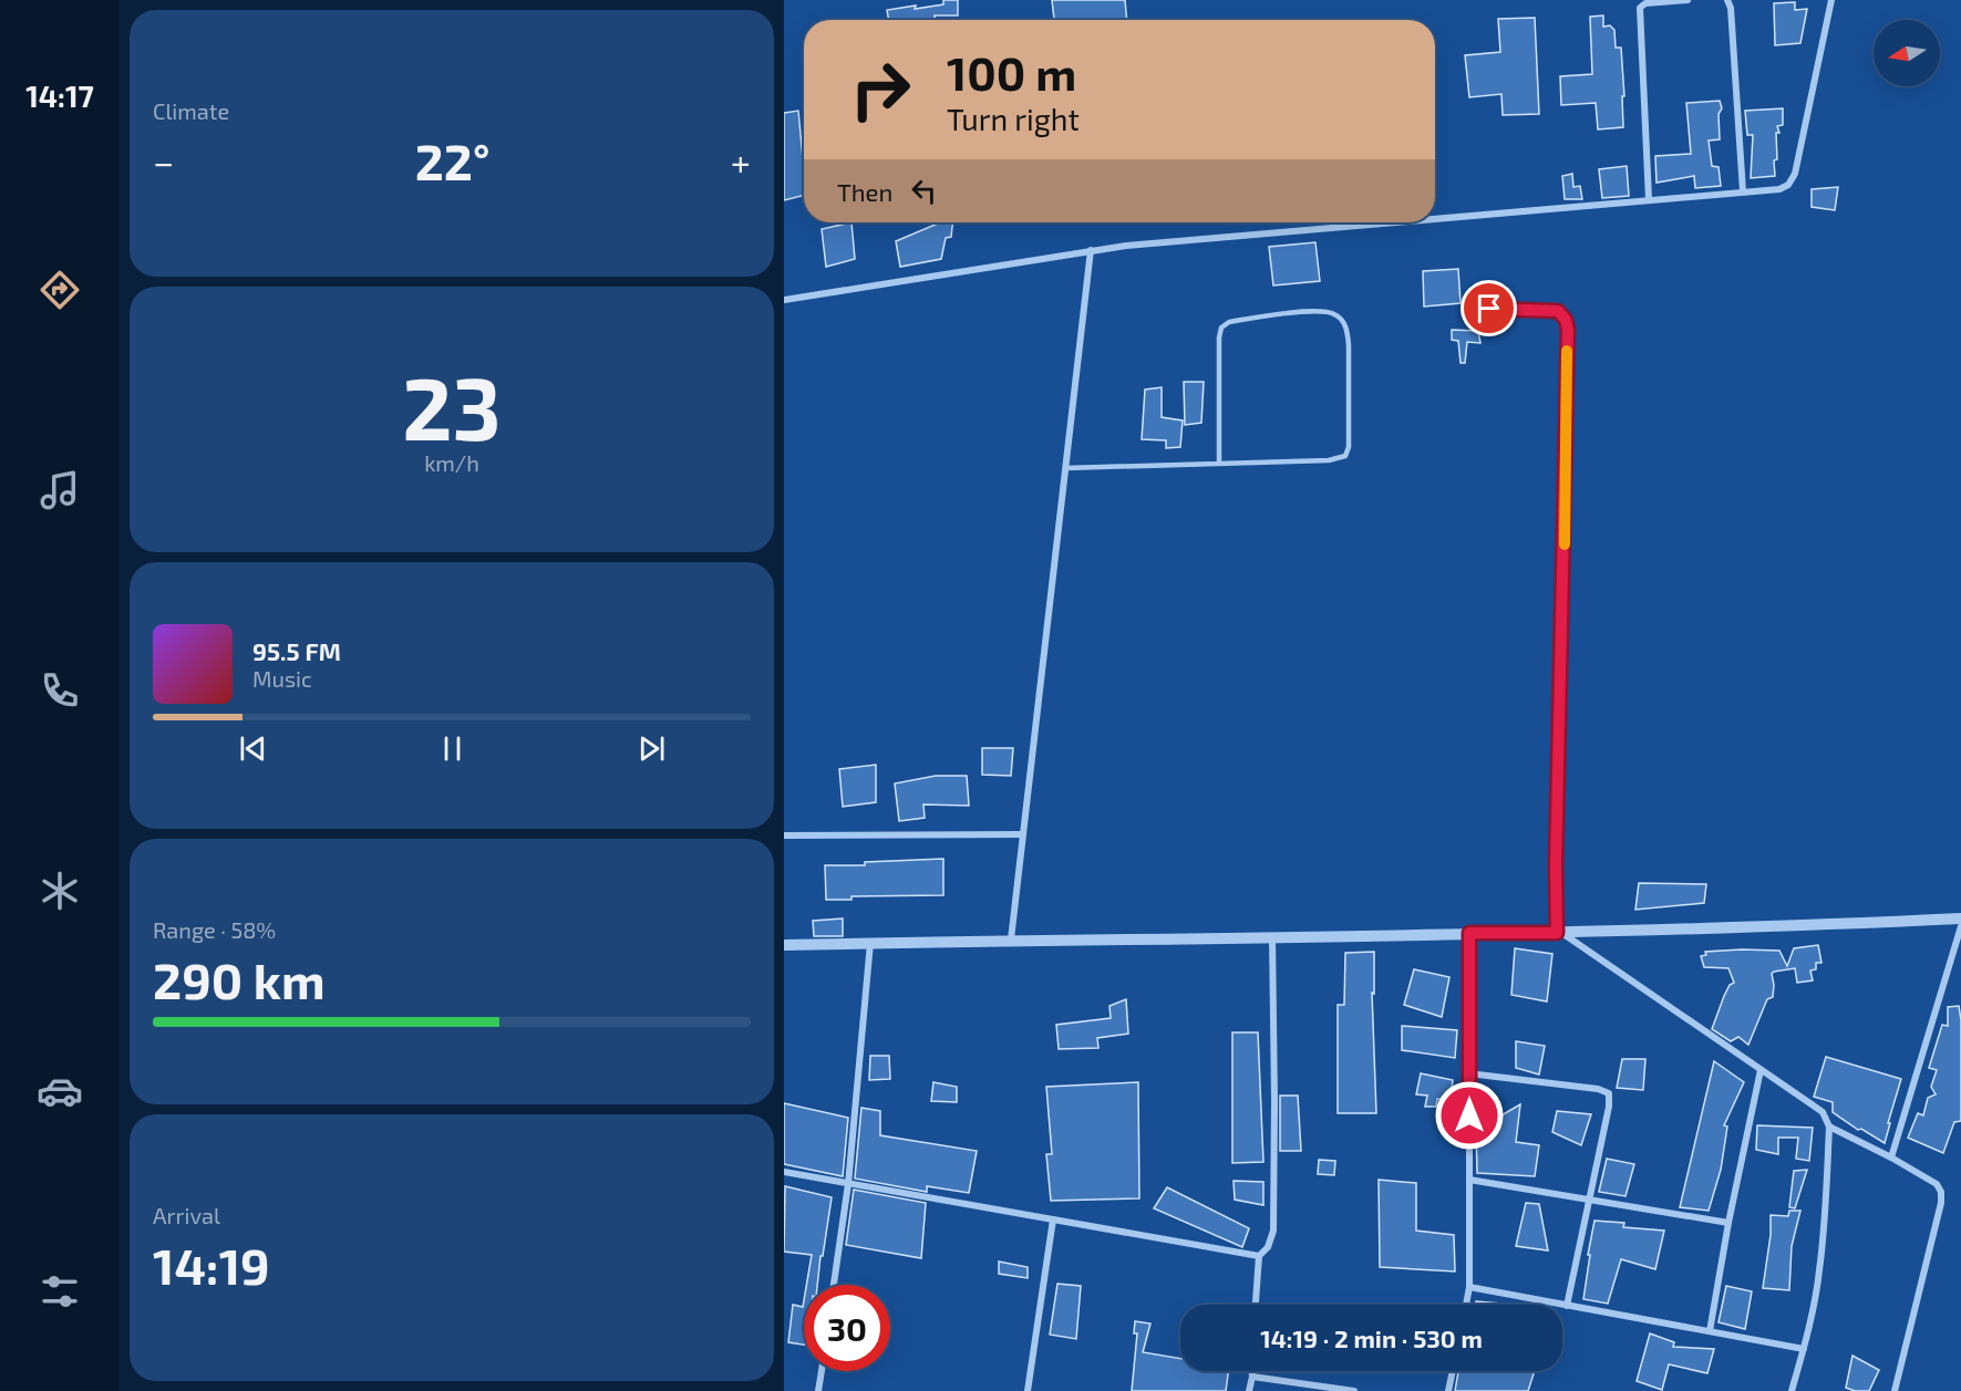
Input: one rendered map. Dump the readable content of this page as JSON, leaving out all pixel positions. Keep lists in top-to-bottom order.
{
  "north": "left",
  "page": {
    "tabs": "14:17",
    "tile": [
      "Climate",
      ["23", "km/h"],
      ["Range · 58%", "290 km"],
      ["Arrival", "14:19"]
    ],
    "turn": ["100 m", "Turn right"],
    "heat": ["−", "22°", "+"],
    "then": "Then",
    "song": ["95.5 FM", "Music"],
    "limit": "30",
    "trip": "14:19 · 2 min · 530 m"
  }
}
